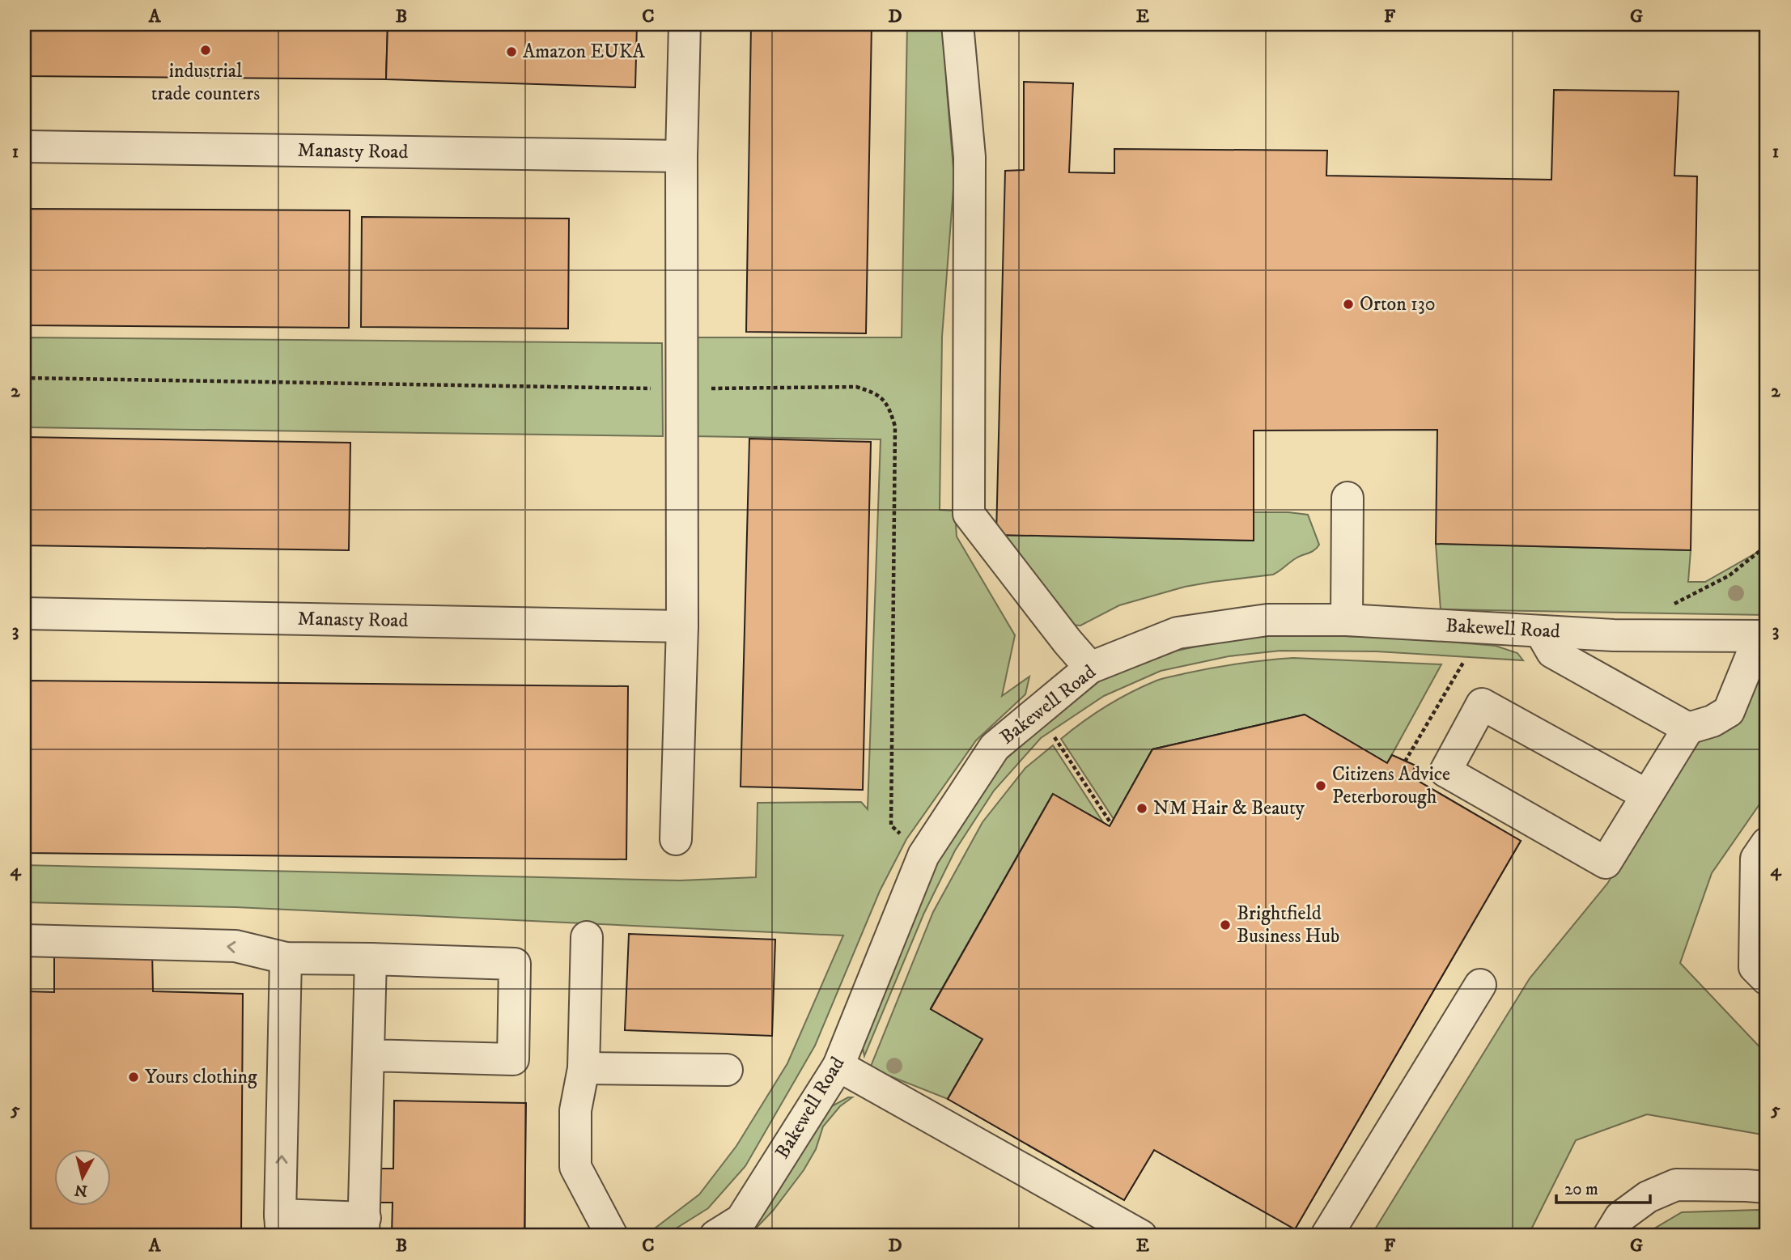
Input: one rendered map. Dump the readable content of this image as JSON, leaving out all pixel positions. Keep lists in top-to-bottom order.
{
  "streets": {
    "street": ["Manasty Road", "Bakewell Road"]
  },
  "places": [
    "industrial trade counters",
    "Amazon EUKA",
    "Orton 130",
    "Citizens Advice Peterborough",
    "NM Hair & Beauty",
    "Brightfield Business Hub",
    "Yours clothing"
  ],
  "scale_bar": "20 m",
  "north": "bottom",
  "grid": {
    "columns": [
      "A",
      "B",
      "C",
      "D",
      "E",
      "F",
      "G"
    ],
    "rows": [
      "1",
      "2",
      "3",
      "4",
      "5"
    ]
  }
}
